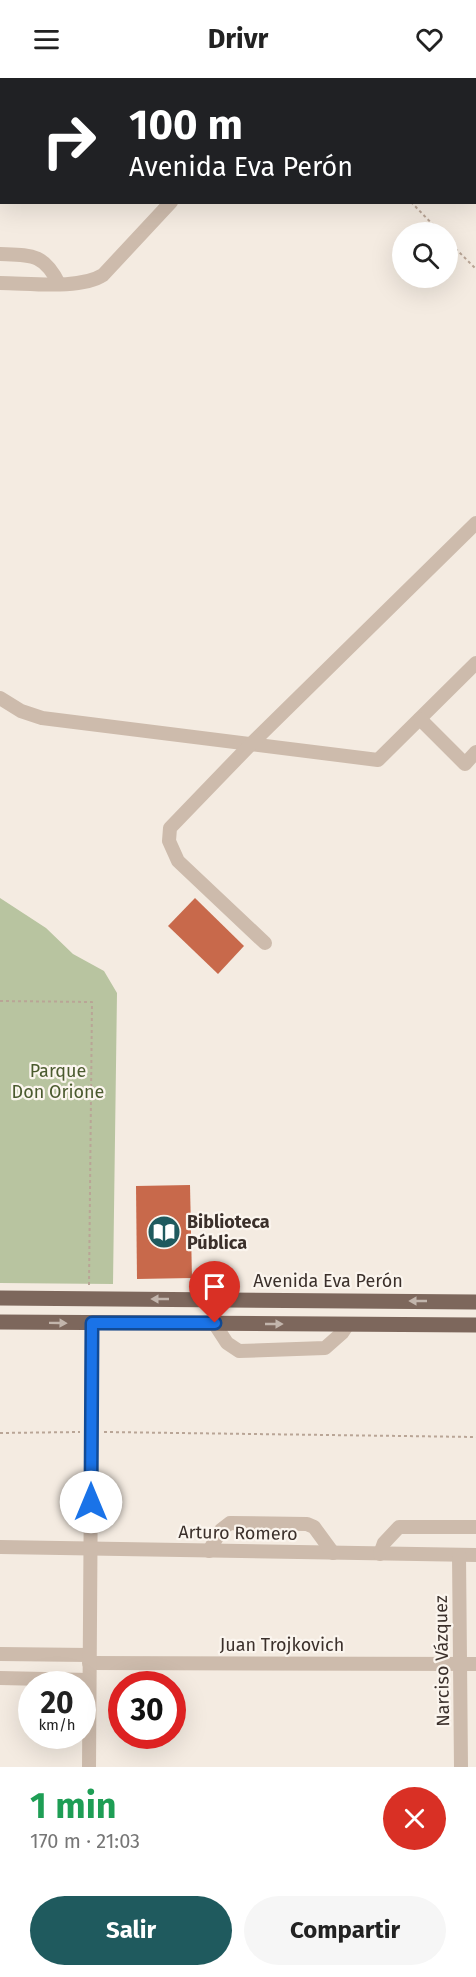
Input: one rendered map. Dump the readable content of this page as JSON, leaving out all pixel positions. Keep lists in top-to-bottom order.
{
  "streets": {
    "main road": ["Avenida Eva Perón"],
    "street": ["Arturo Romero", "Juan Trojkovich", "Narciso Vázquez"]
  },
  "crossings": [
    ["Arturo Romero", "Narciso Vázquez"],
    ["Juan Trojkovich", "Narciso Vázquez"]
  ],
  "parks": ["Parque Don Orione"],
  "places": {
    "library": ["Biblioteca Pública"]
  },
  "page": {
    "header": "Drivr",
    "turn": ["100 m", "Avenida Eva Perón"],
    "speed": "20 km/h",
    "limit": "30",
    "heading": ["1 min", "170 m · 21:03"],
    "buttons": ["Salir", "Compartir"]
  }
}
